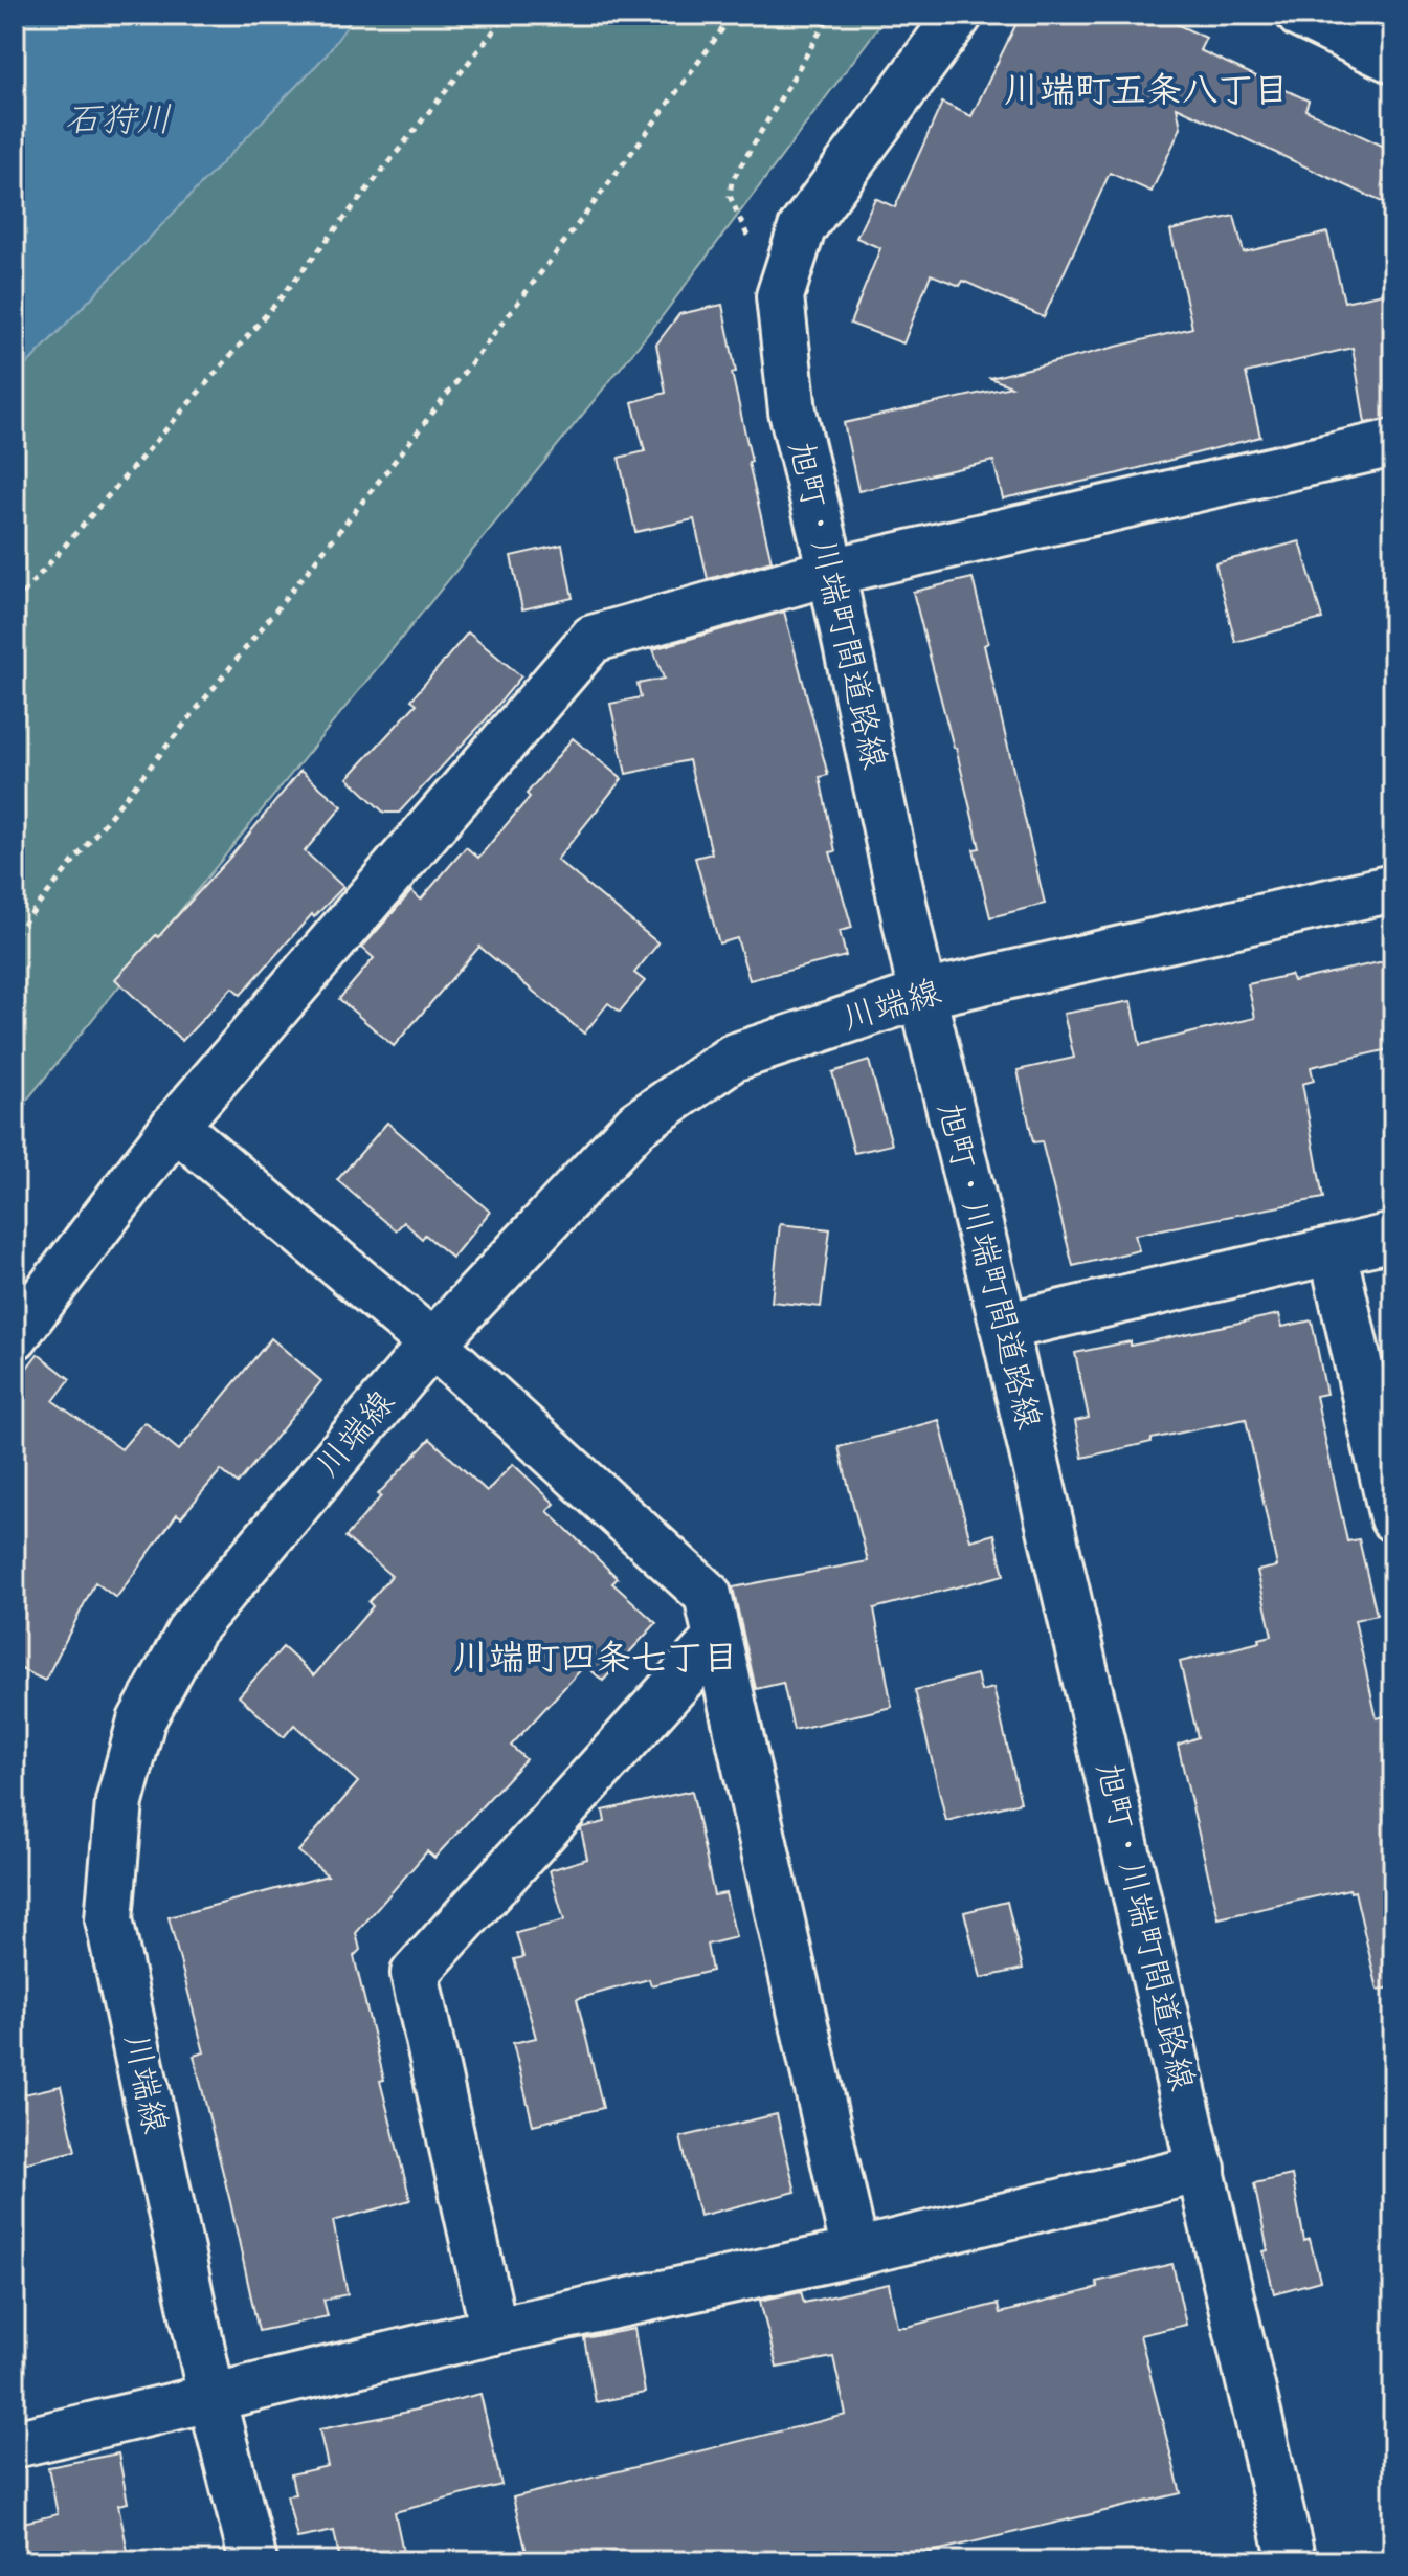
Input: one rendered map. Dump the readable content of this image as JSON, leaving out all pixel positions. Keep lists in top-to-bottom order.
{
  "streets": {
    "street": ["旭町・川端町間道路線", "川端線"]
  },
  "crossings": [
    ["旭町・川端町間道路線", "川端線"]
  ],
  "districts": ["川端町五条八丁目", "川端町四条七丁目"],
  "water": ["石狩川"]
}
